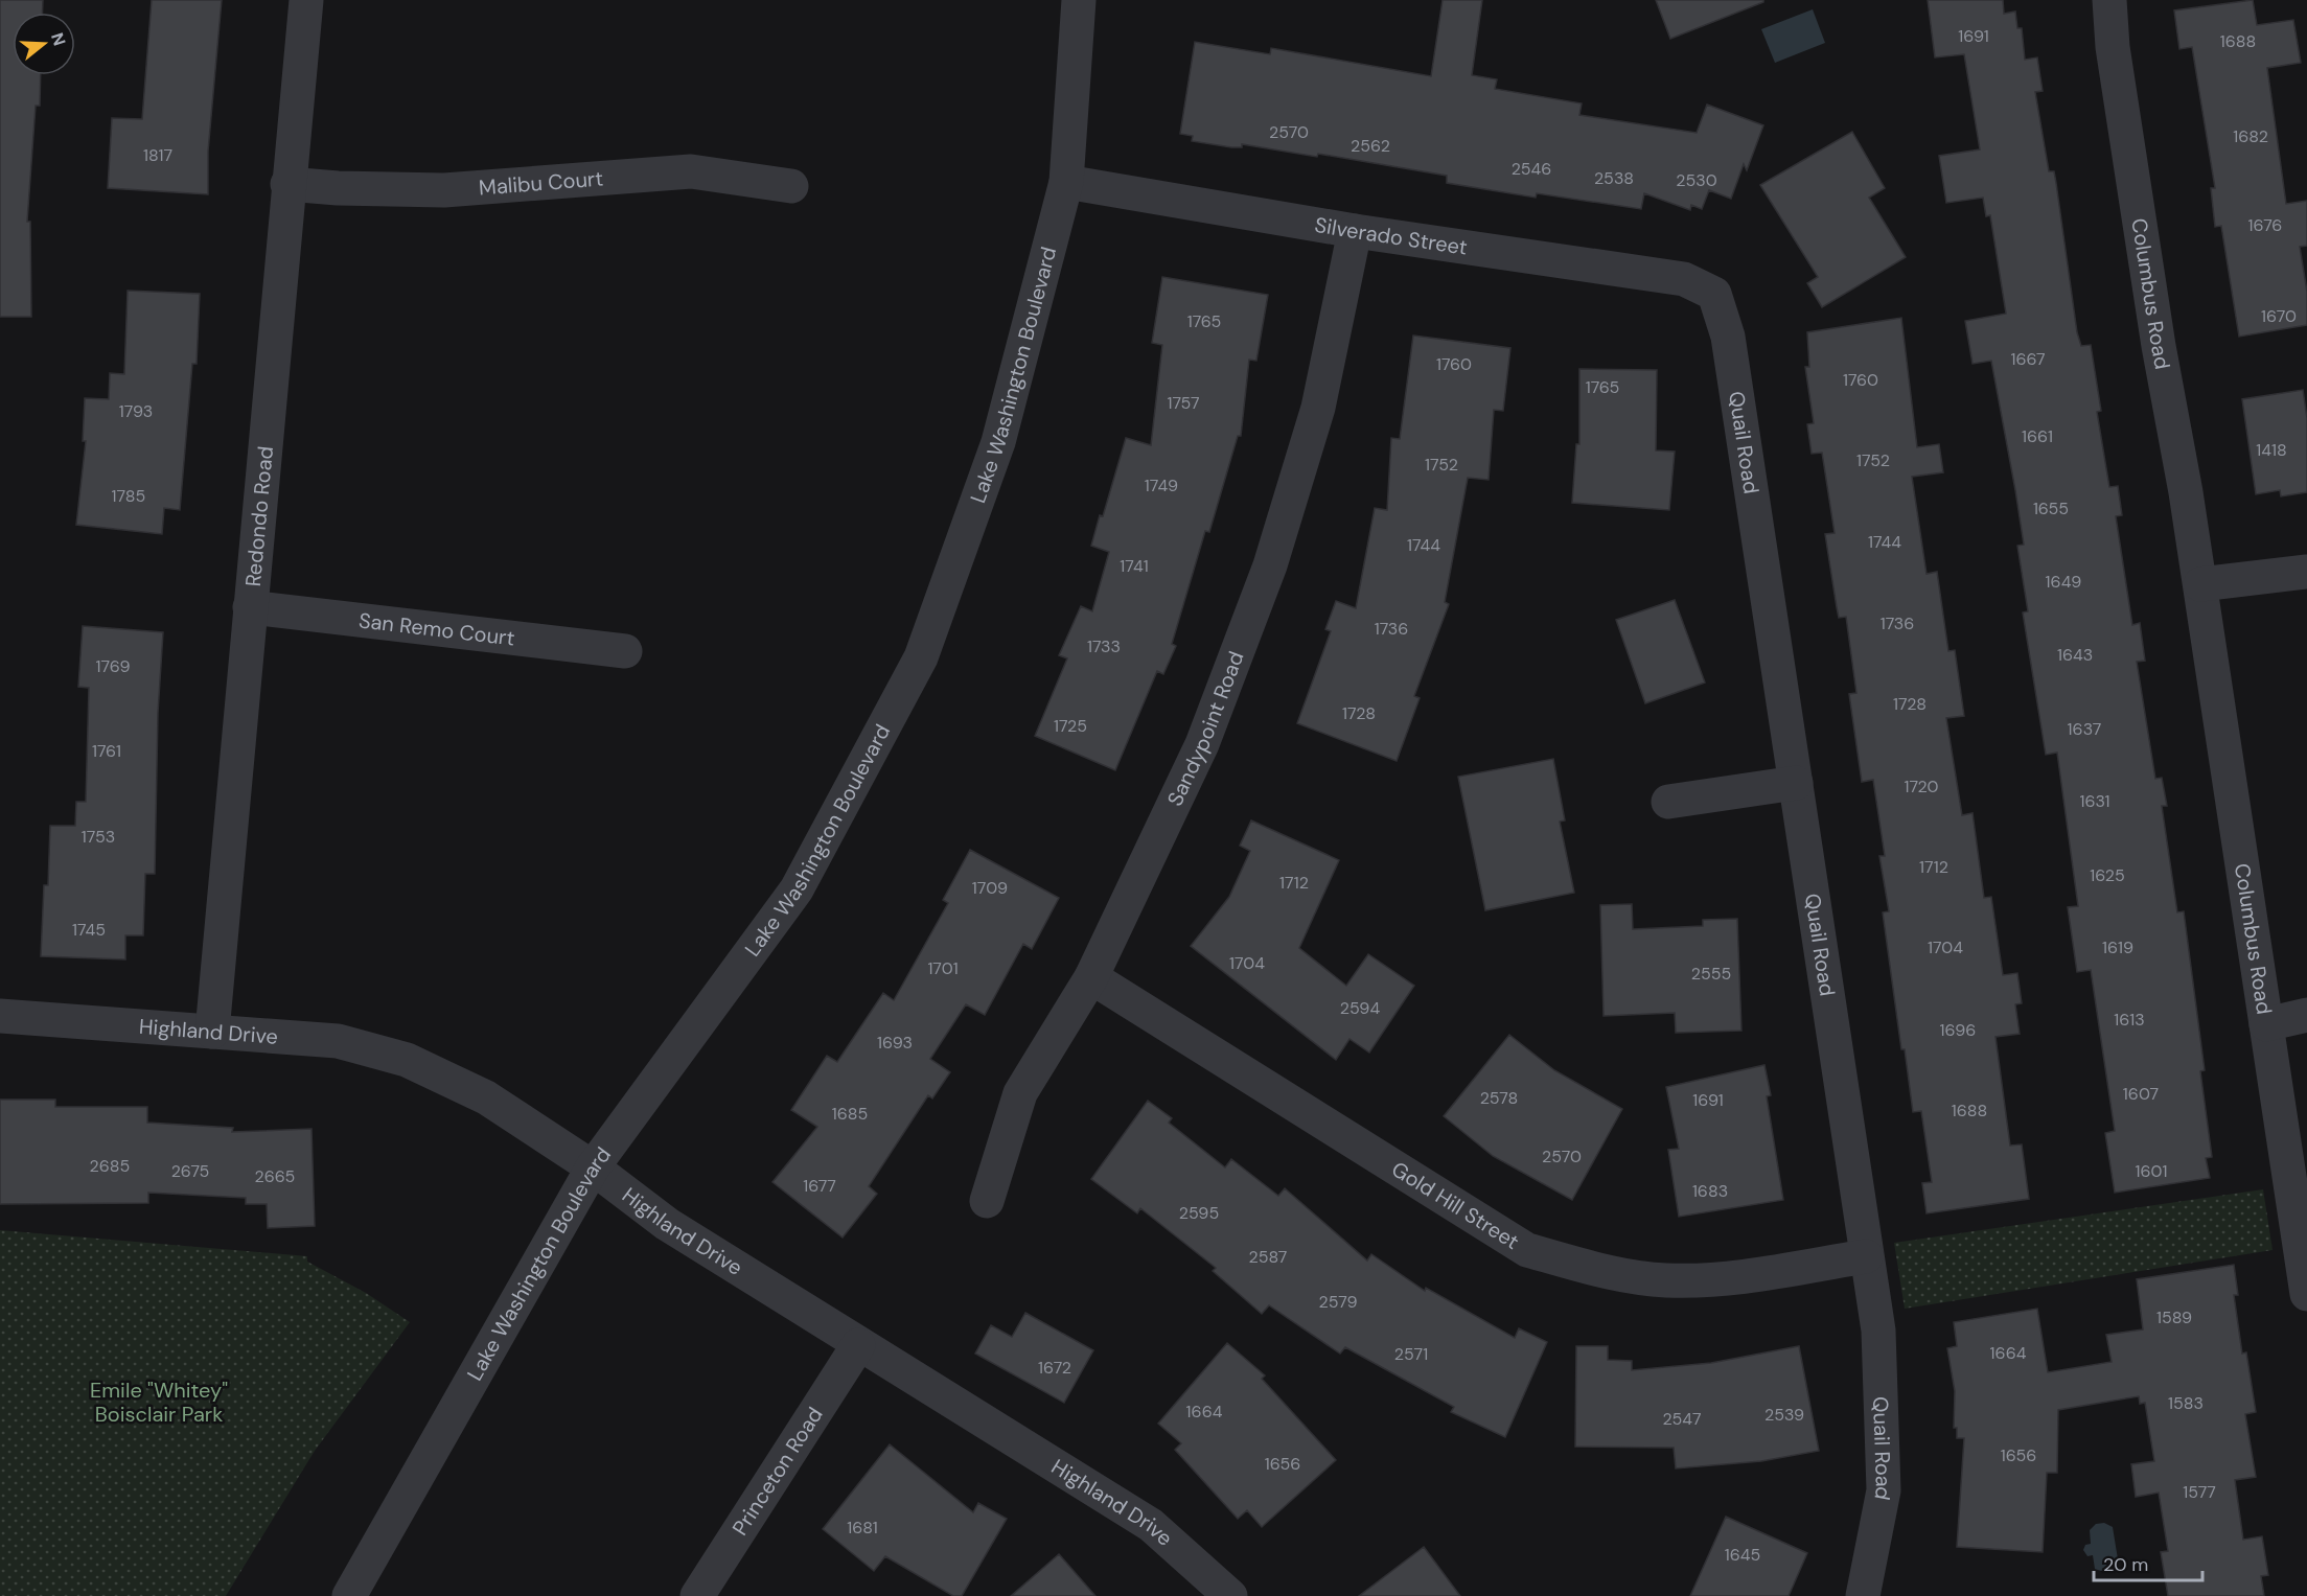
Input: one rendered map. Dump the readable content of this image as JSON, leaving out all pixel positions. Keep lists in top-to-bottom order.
{
  "streets": {
    "street": [
      "Malibu Court",
      "Silverado Street",
      "Columbus Road",
      "Lake Washington Boulevard",
      "Quail Road",
      "Redondo Road",
      "San Remo Court",
      "Sandypoint Road",
      "Highland Drive",
      "Gold Hill Street",
      "Princeton Road"
    ]
  },
  "crossings": [
    ["Malibu Court", "Redondo Road"],
    ["Silverado Street", "Lake Washington Boulevard"],
    ["Silverado Street", "Quail Road"],
    ["Silverado Street", "Sandypoint Road"],
    ["Lake Washington Boulevard", "Highland Drive"],
    ["Quail Road", "Gold Hill Street"],
    ["Redondo Road", "San Remo Court"],
    ["Redondo Road", "Highland Drive"],
    ["Sandypoint Road", "Gold Hill Street"],
    ["Highland Drive", "Princeton Road"]
  ],
  "parks": ["Emile \"Whitey\" Boisclair Park"],
  "house_numbers": [
    "1691",
    "1688",
    "2570",
    "1682",
    "2562",
    "1817",
    "2546",
    "2538",
    "2530",
    "1676",
    "1670",
    "1765",
    "1667",
    "1760",
    "1760",
    "1765",
    "1757",
    "1793",
    "1661",
    "1418",
    "1752",
    "1752",
    "1749",
    "1785",
    "1655",
    "1744",
    "1744",
    "1741",
    "1649",
    "1736",
    "1736",
    "1733",
    "1643",
    "1769",
    "1728",
    "1728",
    "1725",
    "1637",
    "1761",
    "1720",
    "1631",
    "1753",
    "1712",
    "1625",
    "1712",
    "1709",
    "1745",
    "1704",
    "1619",
    "1704",
    "1701",
    "2555",
    "2594",
    "1613",
    "1696",
    "1693",
    "1607",
    "2578",
    "1691",
    "1688",
    "1685",
    "2570",
    "2685",
    "2675",
    "1601",
    "2665",
    "1677",
    "1683",
    "2595",
    "2587",
    "2579",
    "1589",
    "1664",
    "2571",
    "1672",
    "1583",
    "1664",
    "2539",
    "2547",
    "1656",
    "1656",
    "1577",
    "1681",
    "1645"
  ],
  "scale_bar": "20 m",
  "north": "right"
}
